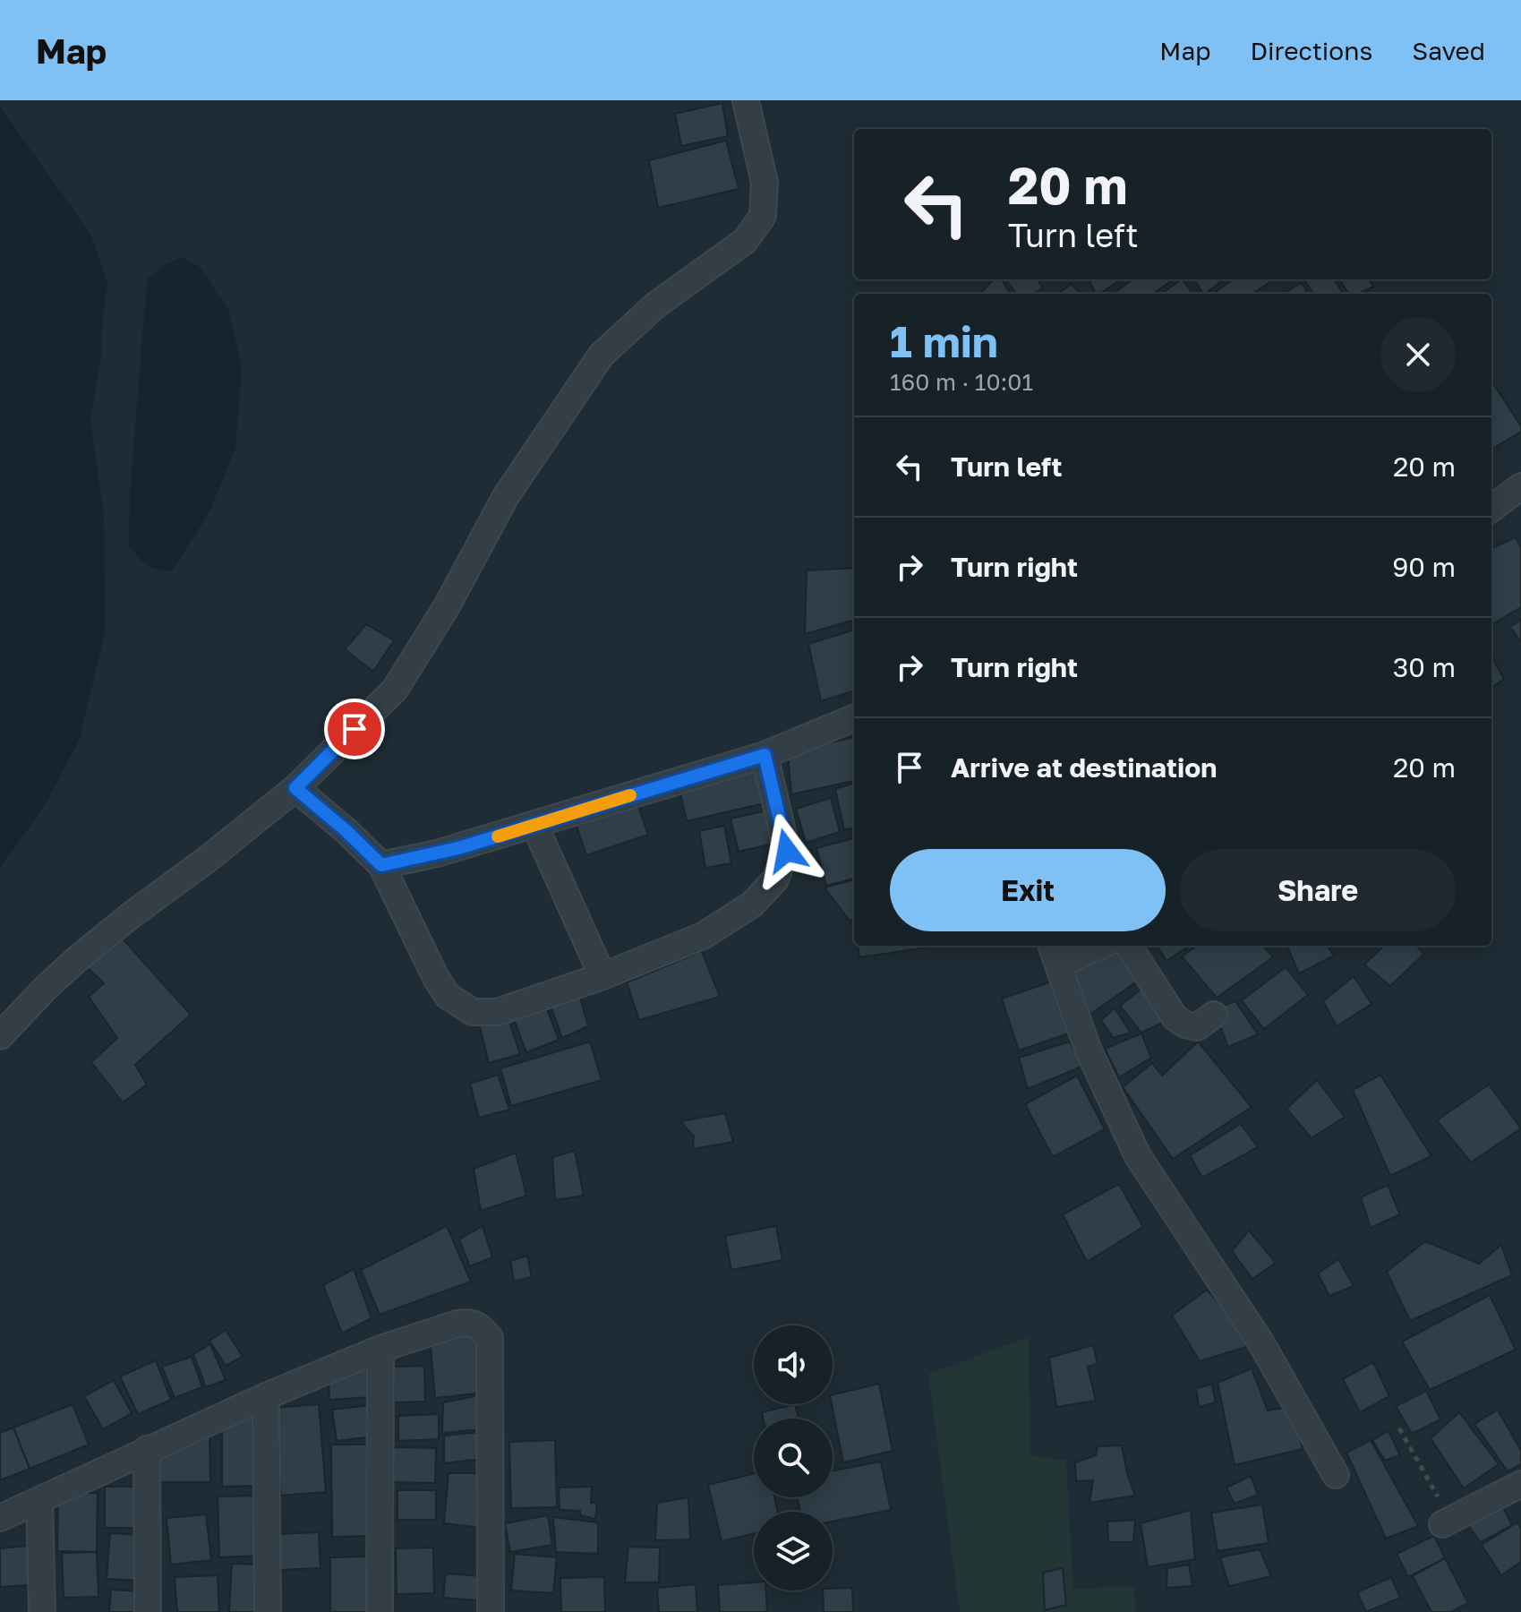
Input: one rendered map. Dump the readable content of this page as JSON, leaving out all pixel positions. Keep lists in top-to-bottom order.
{
  "page": {
    "header": "Map",
    "nav": ["Map", "Directions", "Saved"],
    "turn": ["20 m", "Turn left"],
    "heading": ["1 min", "160 m · 10:01"],
    "list": [
      {
        "name": "Turn left",
        "value": "20 m"
      },
      {
        "name": "Turn right",
        "value": "90 m"
      },
      {
        "name": "Turn right",
        "value": "30 m"
      },
      {
        "name": "Arrive at destination",
        "value": "20 m"
      }
    ],
    "buttons": ["Exit", "Share"]
  }
}
